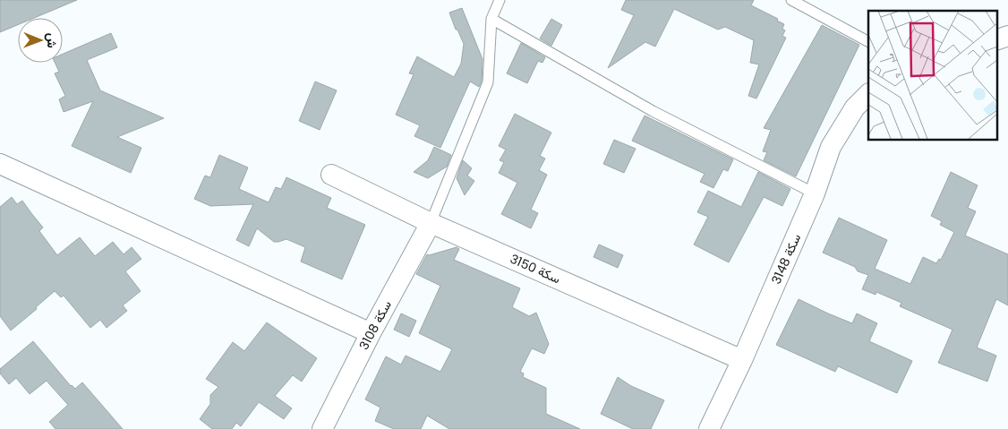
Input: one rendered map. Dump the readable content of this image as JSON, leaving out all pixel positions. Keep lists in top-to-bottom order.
{
  "streets": {
    "street": ["سكة 3148", "سكة 3150", "سكة 3108"]
  },
  "crossings": [
    ["سكة 3148", "سكة 3150"],
    ["سكة 3150", "سكة 3108"]
  ],
  "north": "right"
}
